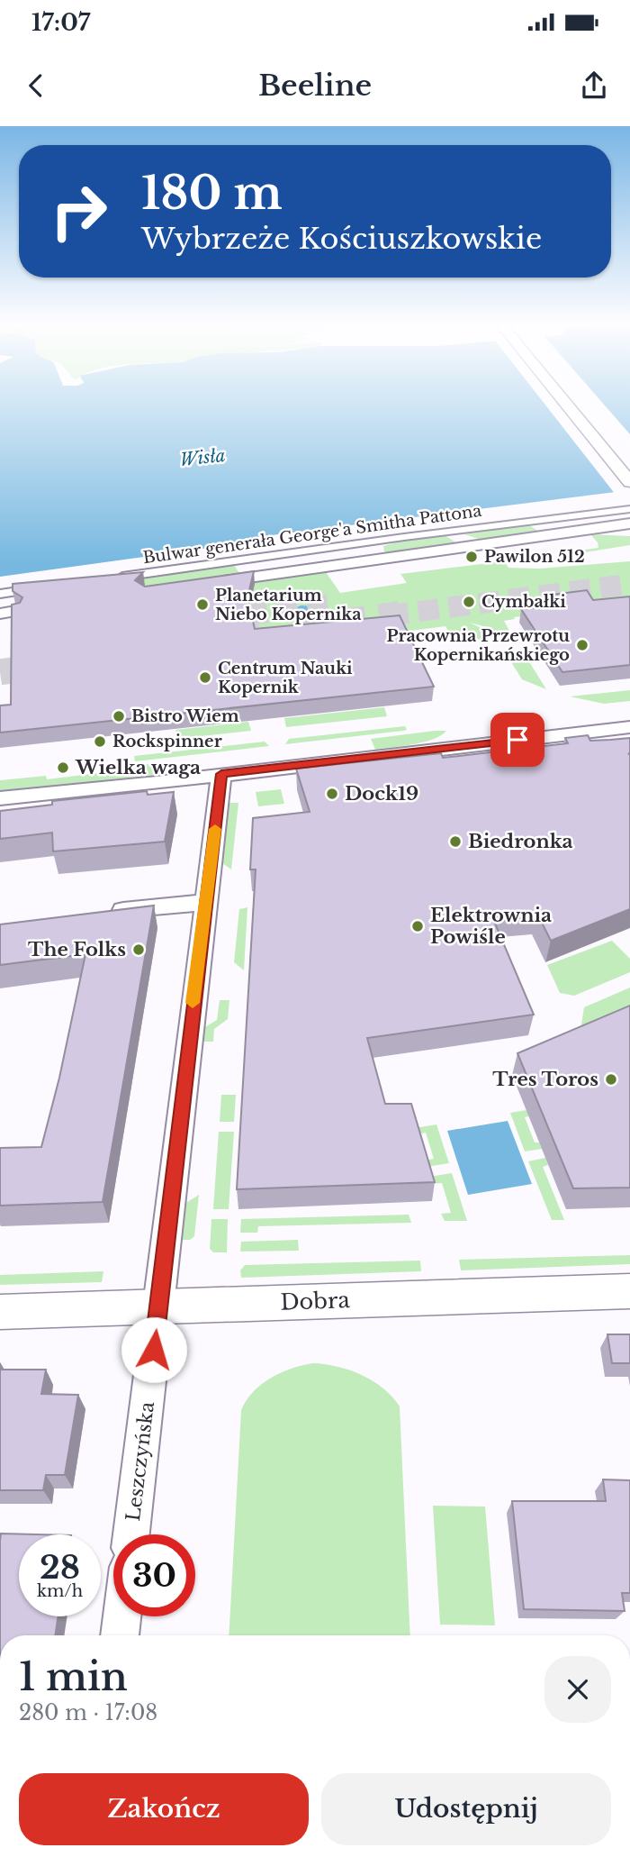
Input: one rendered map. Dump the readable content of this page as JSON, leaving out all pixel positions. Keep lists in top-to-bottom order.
{
  "streets": {
    "street": ["Bulwar generała George'a Smitha Pattona", "Dobra", "Leszczyńska"]
  },
  "crossings": [
    ["Dobra", "Leszczyńska"]
  ],
  "water": ["Wisła"],
  "places": [
    "Pawilon 512",
    "Cymbałki",
    "Planetarium Niebo Kopernika",
    "Pracownia Przewrotu Kopernikańskiego",
    "Centrum Nauki Kopernik",
    "Bistro Wiem",
    "Rockspinner",
    "Wielka waga",
    "Dock19",
    "Biedronka",
    "Elektrownia Powiśle",
    "The Folks",
    "Tres Toros"
  ],
  "page": {
    "status": "17:07",
    "header": "Beeline",
    "turn": ["180 m", "Wybrzeże Kościuszkowskie"],
    "speed": "28 km/h",
    "limit": "30",
    "heading": ["1 min", "280 m · 17:08"],
    "buttons": ["Zakończ", "Udostępnij"]
  }
}
